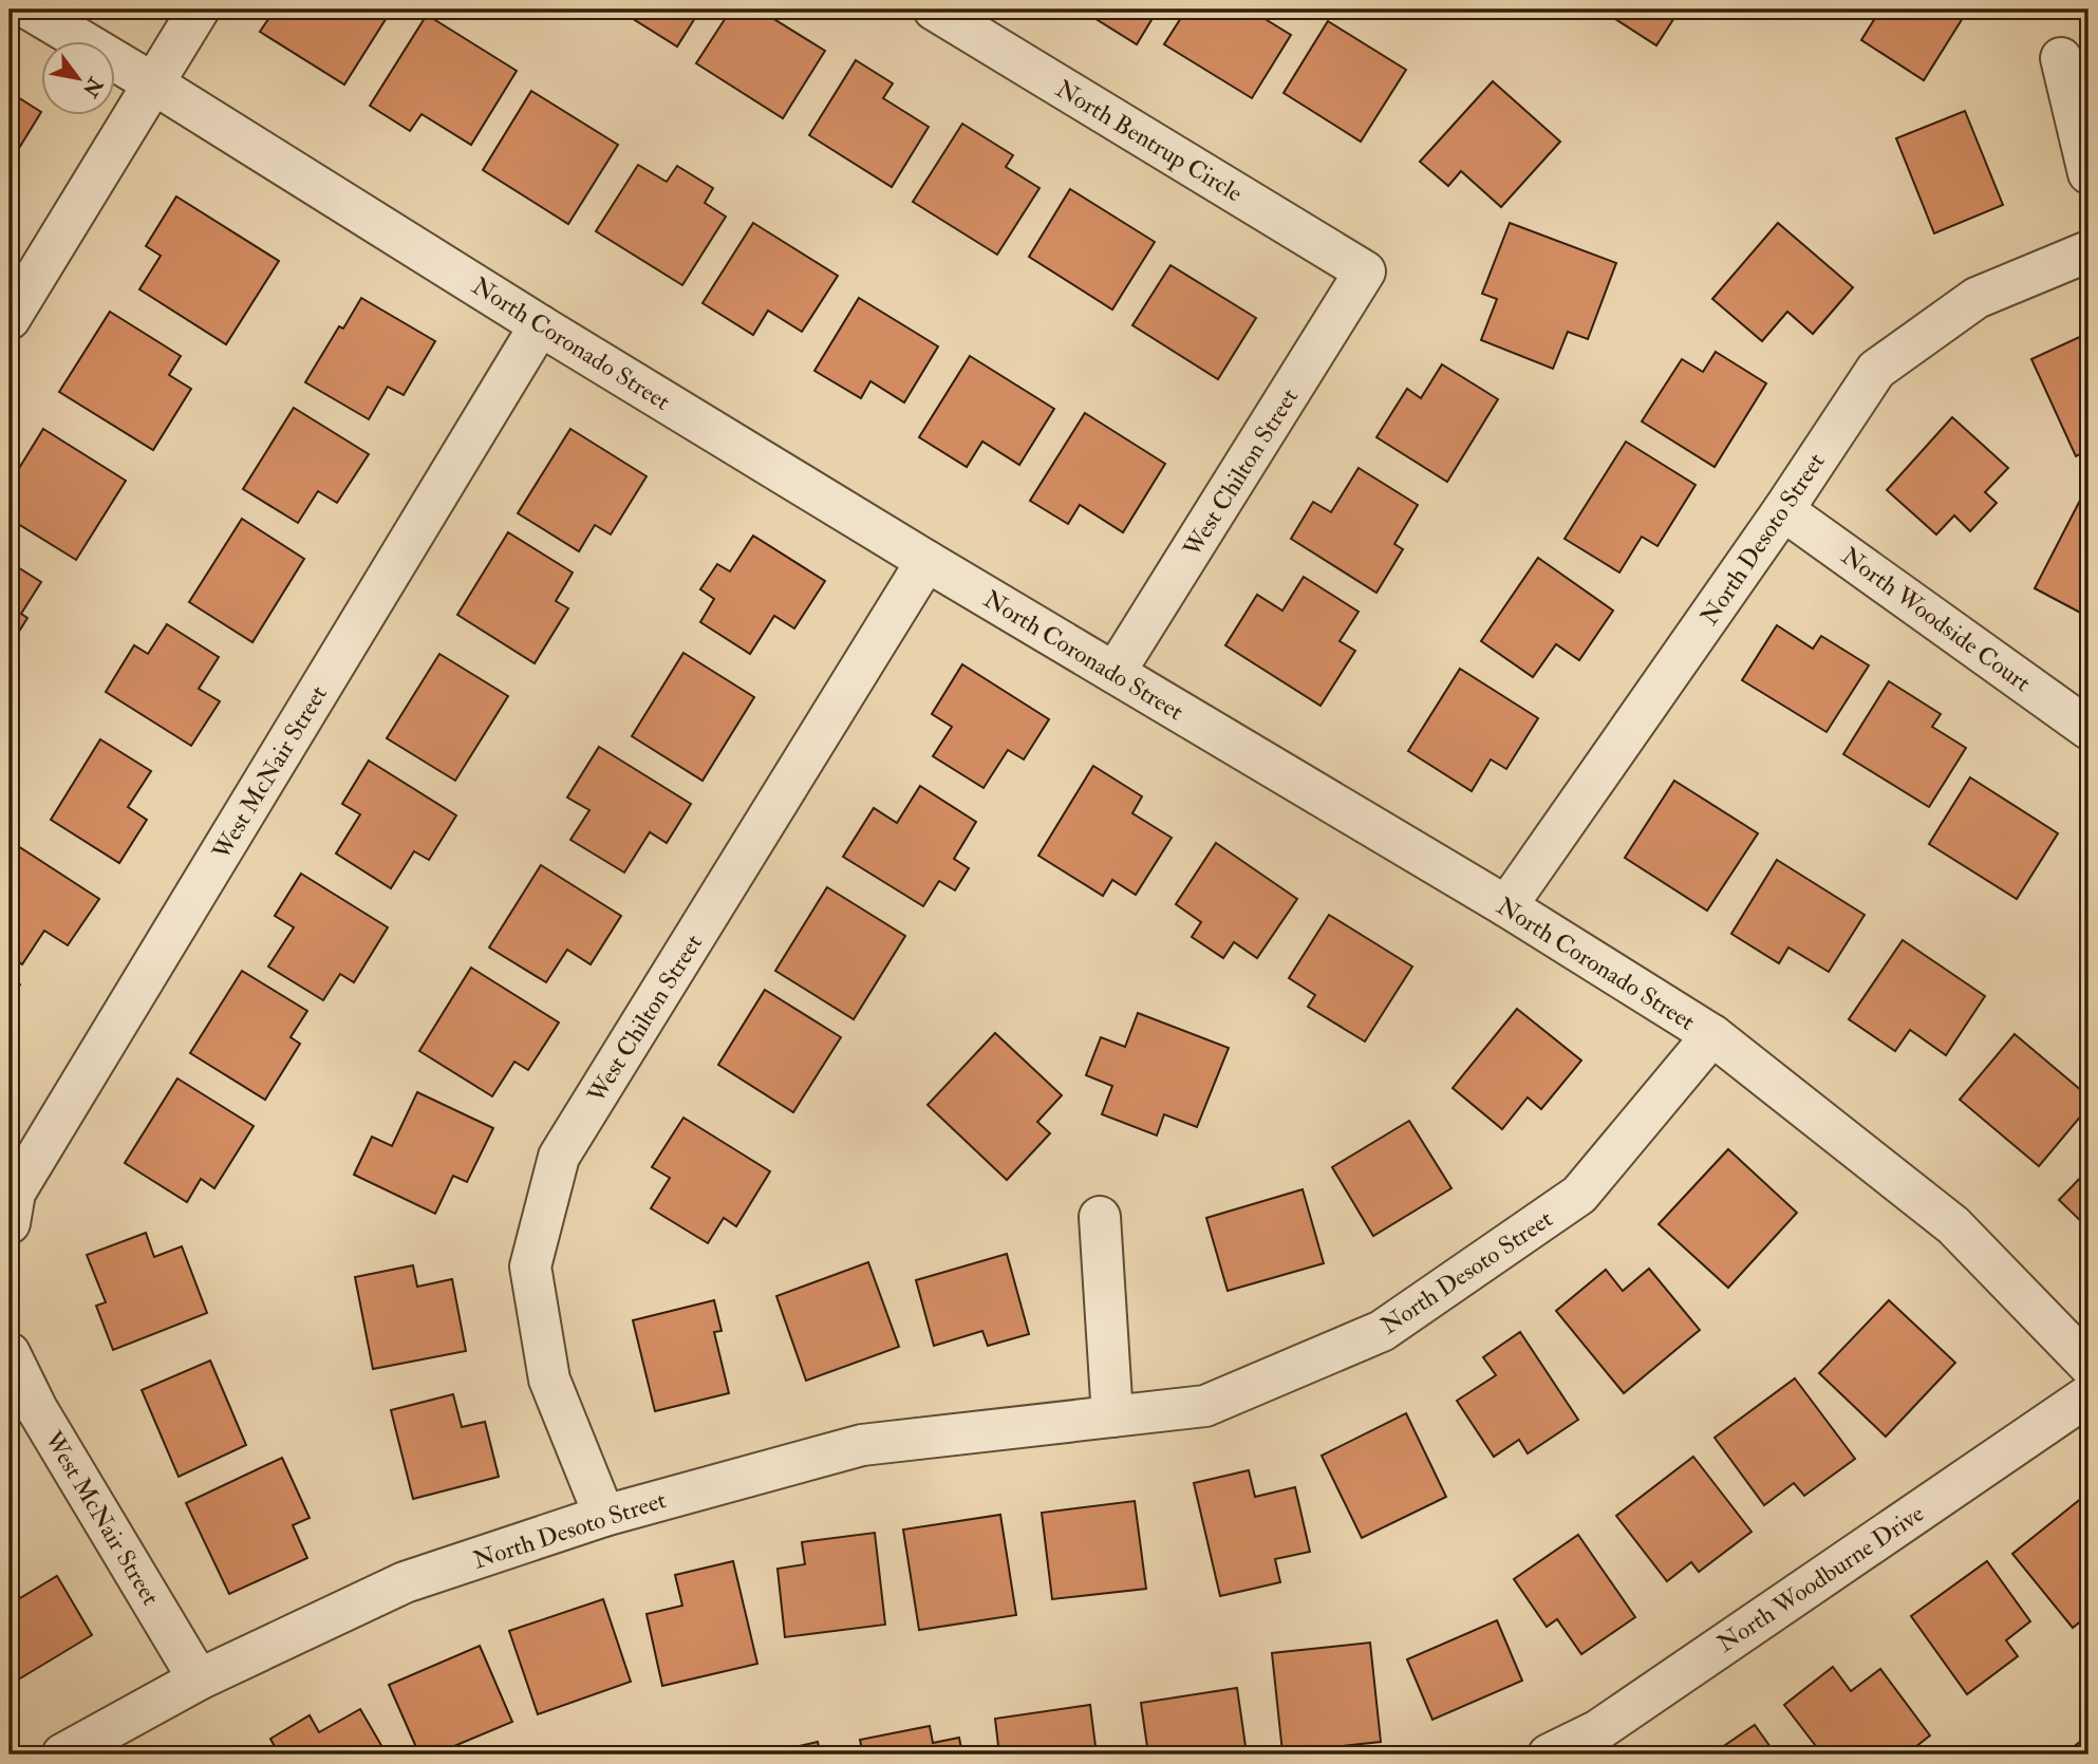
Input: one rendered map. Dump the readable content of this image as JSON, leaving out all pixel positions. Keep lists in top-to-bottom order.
{
  "streets": {
    "street": [
      "North Bentrup Circle",
      "North Coronado Street",
      "West Chilton Street",
      "North Desoto Street",
      "North Woodside Court",
      "West McNair Street",
      "North Woodburne Drive"
    ]
  },
  "crossings": [
    ["North Bentrup Circle", "West Chilton Street"],
    ["North Coronado Street", "West Chilton Street"],
    ["North Coronado Street", "North Desoto Street"],
    ["North Coronado Street", "West McNair Street"],
    ["West Chilton Street", "North Desoto Street"],
    ["North Desoto Street", "North Woodside Court"],
    ["North Desoto Street", "West McNair Street"]
  ],
  "north": "bottom right"
}
